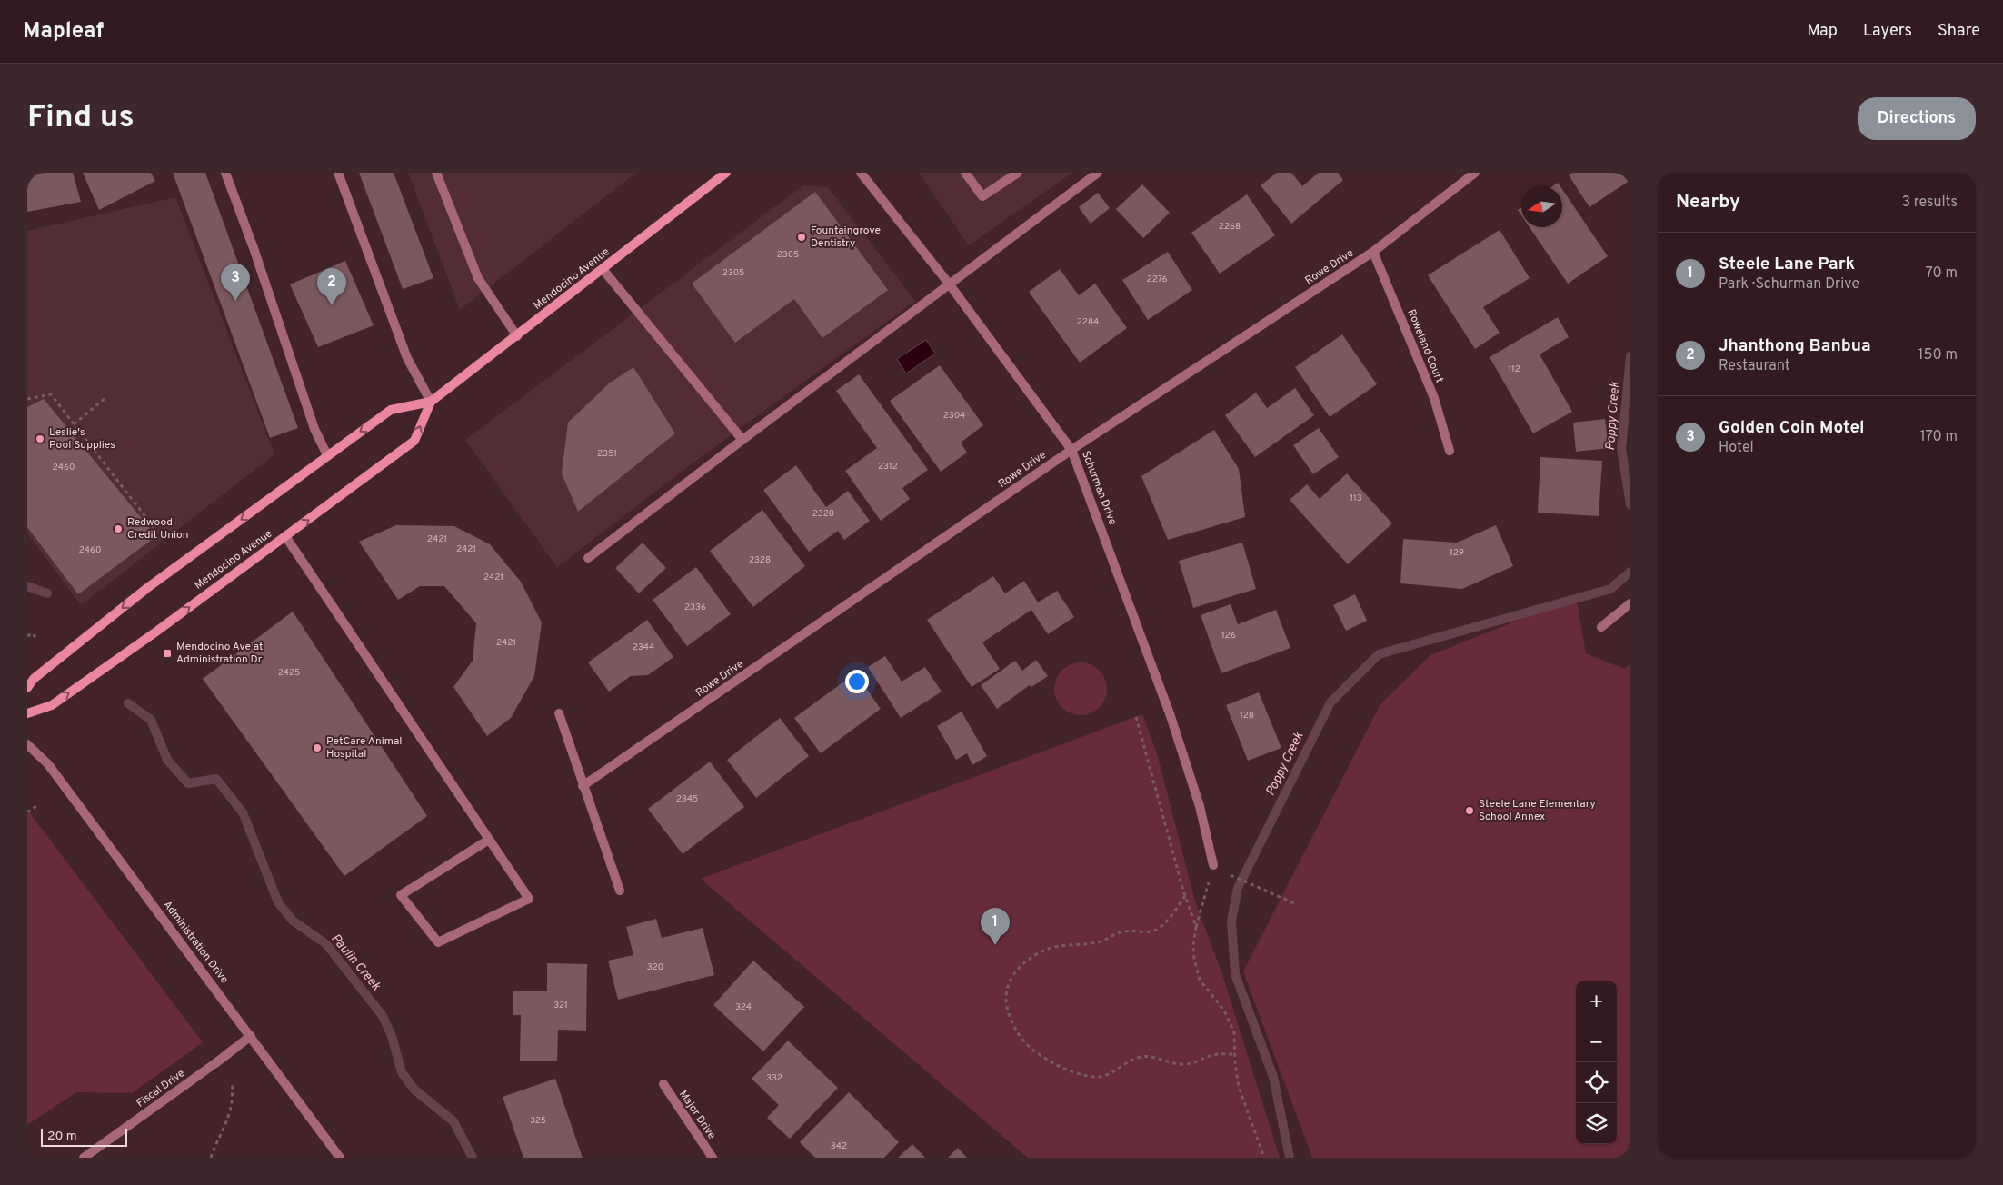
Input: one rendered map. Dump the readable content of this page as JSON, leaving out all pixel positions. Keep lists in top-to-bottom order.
{
  "streets": {
    "main road": ["Mendocino Avenue"],
    "street": [
      "Rowe Drive",
      "Roweland Court",
      "Schurman Drive",
      "Administration Drive",
      "Fiscal Drive",
      "Major Drive"
    ]
  },
  "crossings": [
    ["Rowe Drive", "Roweland Court"],
    ["Rowe Drive", "Schurman Drive"],
    ["Administration Drive", "Fiscal Drive"]
  ],
  "water": ["Poppy Creek", "Paulin Creek"],
  "places": {
    "other": [
      "Fountaingrove Dentistry",
      "Leslie's Pool Supplies",
      "Redwood Credit Union",
      "PetCare Animal Hospital",
      "Steele Lane Elementary School Annex"
    ],
    "transit": ["Mendocino Ave at Administration Dr"]
  },
  "house_numbers": [
    "2268",
    "2305",
    "2305",
    "2276",
    "2284",
    "112",
    "2304",
    "2351",
    "2312",
    "2460",
    "113",
    "2320",
    "2421",
    "2421",
    "2460",
    "129",
    "2328",
    "2421",
    "2336",
    "126",
    "2421",
    "2344",
    "2425",
    "128",
    "2345",
    "320",
    "321",
    "324",
    "332",
    "325",
    "342"
  ],
  "scale_bar": "20 m",
  "north": "left",
  "page": {
    "header": "Mapleaf",
    "nav": ["Map", "Layers", "Share"],
    "buttons": "Directions",
    "title": "Find us",
    "heading": ["Nearby", "3 results"],
    "list": [
      {
        "mark": "1",
        "name": "Steele Lane Park",
        "note": "Park · Schurman Drive",
        "value": "70 m"
      },
      {
        "mark": "2",
        "name": "Jhanthong Banbua",
        "note": "Restaurant",
        "value": "150 m"
      },
      {
        "mark": "3",
        "name": "Golden Coin Motel",
        "note": "Hotel",
        "value": "170 m"
      }
    ],
    "pins": ["3", "2", "1"],
    "map_buttons": ["+", "−"],
    "scale": "20 m"
  }
}
